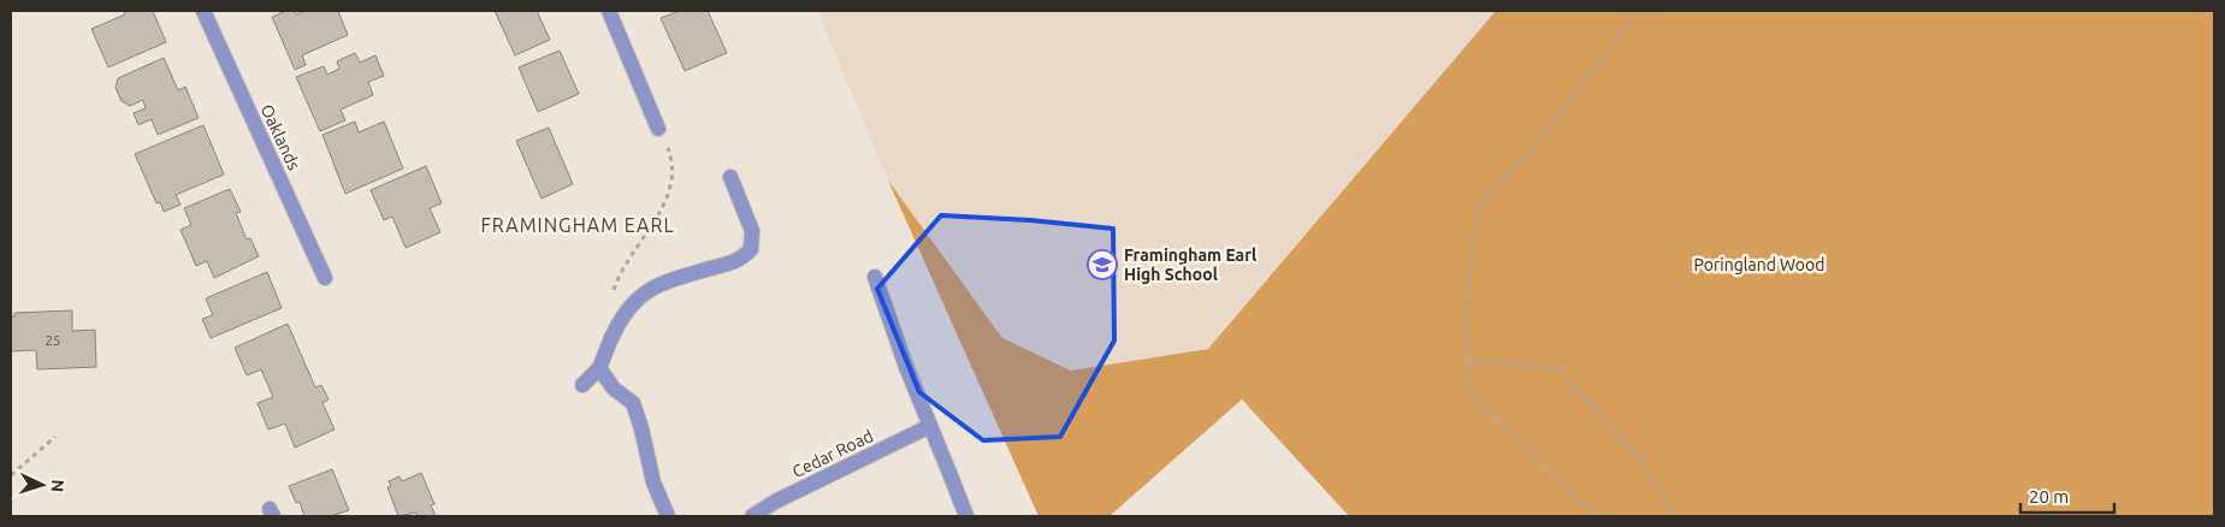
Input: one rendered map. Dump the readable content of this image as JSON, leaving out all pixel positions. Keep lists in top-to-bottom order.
{
  "streets": {
    "street": ["Oaklands", "Cedar Road"]
  },
  "districts": ["FRAMINGHAM EARL"],
  "parks": ["Poringland Wood"],
  "places": {
    "school or university": ["Framingham Earl High School"]
  },
  "house_numbers": ["25"],
  "scale_bar": "20 m",
  "north": "right"
}
